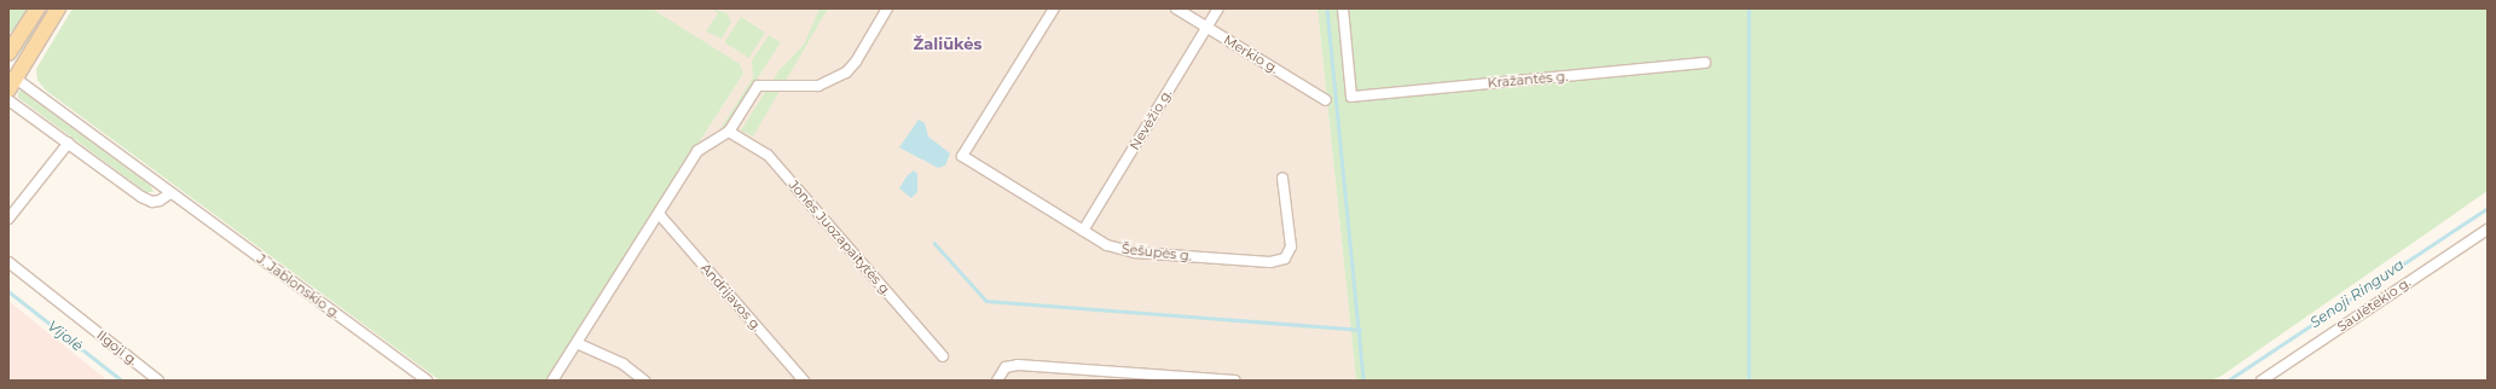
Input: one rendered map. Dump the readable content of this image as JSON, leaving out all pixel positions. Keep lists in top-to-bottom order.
{
  "streets": {
    "street": [
      "Merkio g.",
      "Kražantės g.",
      "Nevėžio g.",
      "Jonės Juozapaitytės g.",
      "Šešupės g.",
      "J. Jablonskio g.",
      "Andrijavos g.",
      "Saulėtekio g.",
      "Ilgoji g."
    ]
  },
  "crossings": [
    ["Merkio g.", "Nevėžio g."],
    ["Nevėžio g.", "Šešupės g."]
  ],
  "districts": ["Žaliūkės"],
  "water": ["Senoji Ringuva", "Vijolė"]
}
